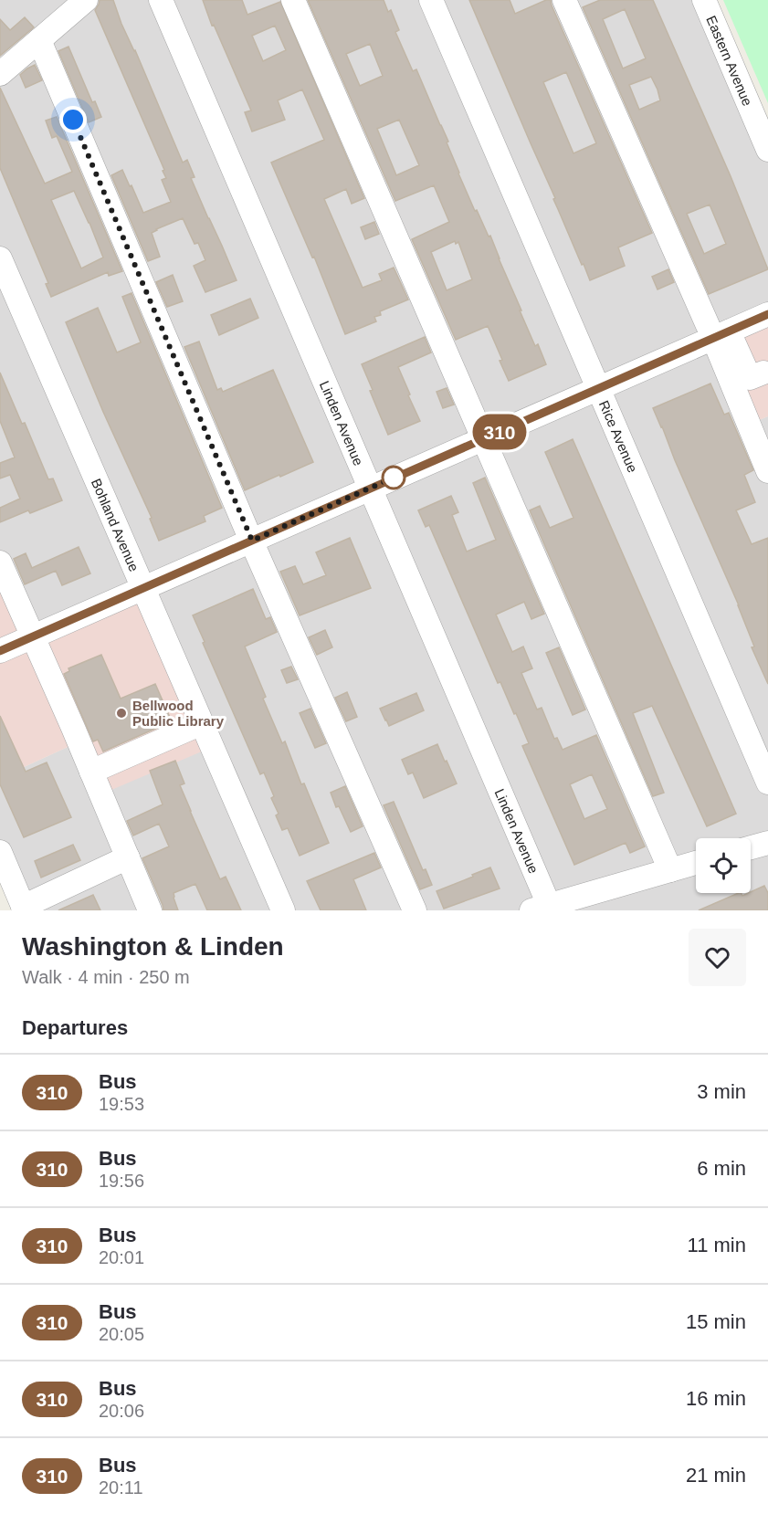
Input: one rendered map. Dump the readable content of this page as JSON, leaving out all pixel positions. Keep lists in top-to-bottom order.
{
  "streets": {
    "street": [
      "Eastern Avenue",
      "Linden Avenue",
      "Rice Avenue",
      "Bohland Avenue"
    ]
  },
  "places": ["Bellwood Public Library"],
  "lines": ["bus line 310"],
  "page": {
    "on_map": "310",
    "heading": [
      ["Washington & Linden", "Walk · 4 min · 250 m"],
      "Departures"
    ],
    "list": [
      {
        "mark": "310",
        "name": "Bus",
        "note": "19:53",
        "value": "3 min"
      },
      {
        "mark": "310",
        "name": "Bus",
        "note": "19:56",
        "value": "6 min"
      },
      {
        "mark": "310",
        "name": "Bus",
        "note": "20:01",
        "value": "11 min"
      },
      {
        "mark": "310",
        "name": "Bus",
        "note": "20:05",
        "value": "15 min"
      },
      {
        "mark": "310",
        "name": "Bus",
        "note": "20:06",
        "value": "16 min"
      },
      {
        "mark": "310",
        "name": "Bus",
        "note": "20:11",
        "value": "21 min"
      }
    ]
  }
}
